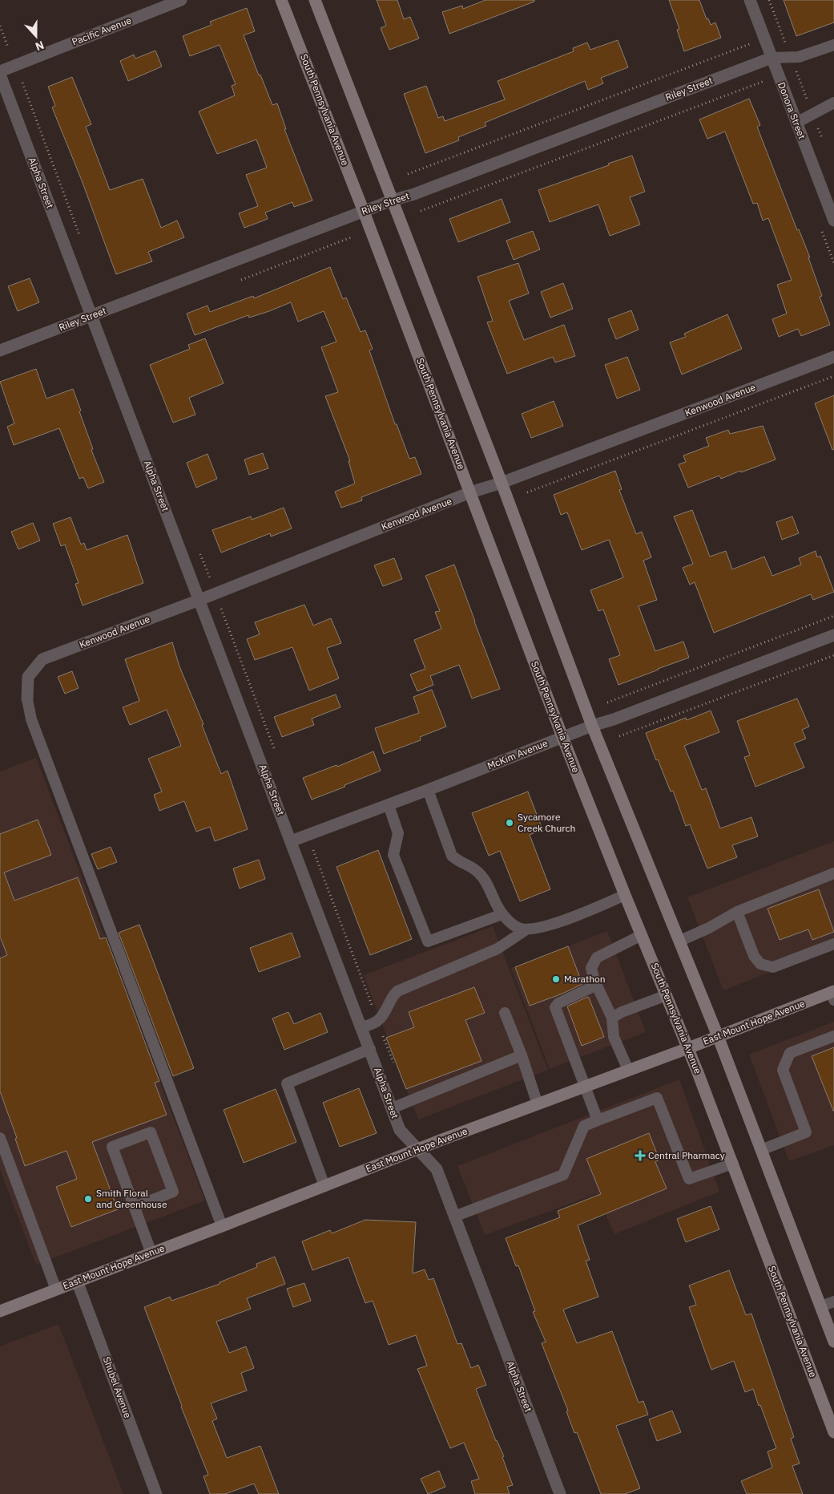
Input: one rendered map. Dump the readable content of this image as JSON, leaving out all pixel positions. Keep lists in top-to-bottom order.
{
  "streets": {
    "main road": ["South Pennsylvania Avenue", "East Mount Hope Avenue"],
    "street": [
      "Pacific Avenue",
      "Riley Street",
      "Donora Street",
      "Alpha Street",
      "Kenwood Avenue",
      "McKim Avenue",
      "Shubel Avenue"
    ]
  },
  "crossings": [
    ["Riley Street", "South Pennsylvania Avenue"],
    ["Riley Street", "Donora Street"],
    ["Riley Street", "Alpha Street"],
    ["South Pennsylvania Avenue", "Kenwood Avenue"],
    ["South Pennsylvania Avenue", "McKim Avenue"],
    ["South Pennsylvania Avenue", "East Mount Hope Avenue"],
    ["Alpha Street", "Kenwood Avenue"],
    ["Alpha Street", "McKim Avenue"],
    ["Alpha Street", "East Mount Hope Avenue"],
    ["East Mount Hope Avenue", "Shubel Avenue"]
  ],
  "places": {
    "other": ["Sycamore Creek Church", "Marathon", "Smith Floral and Greenhouse"],
    "health": ["Central Pharmacy"]
  },
  "north": "bottom"
}
